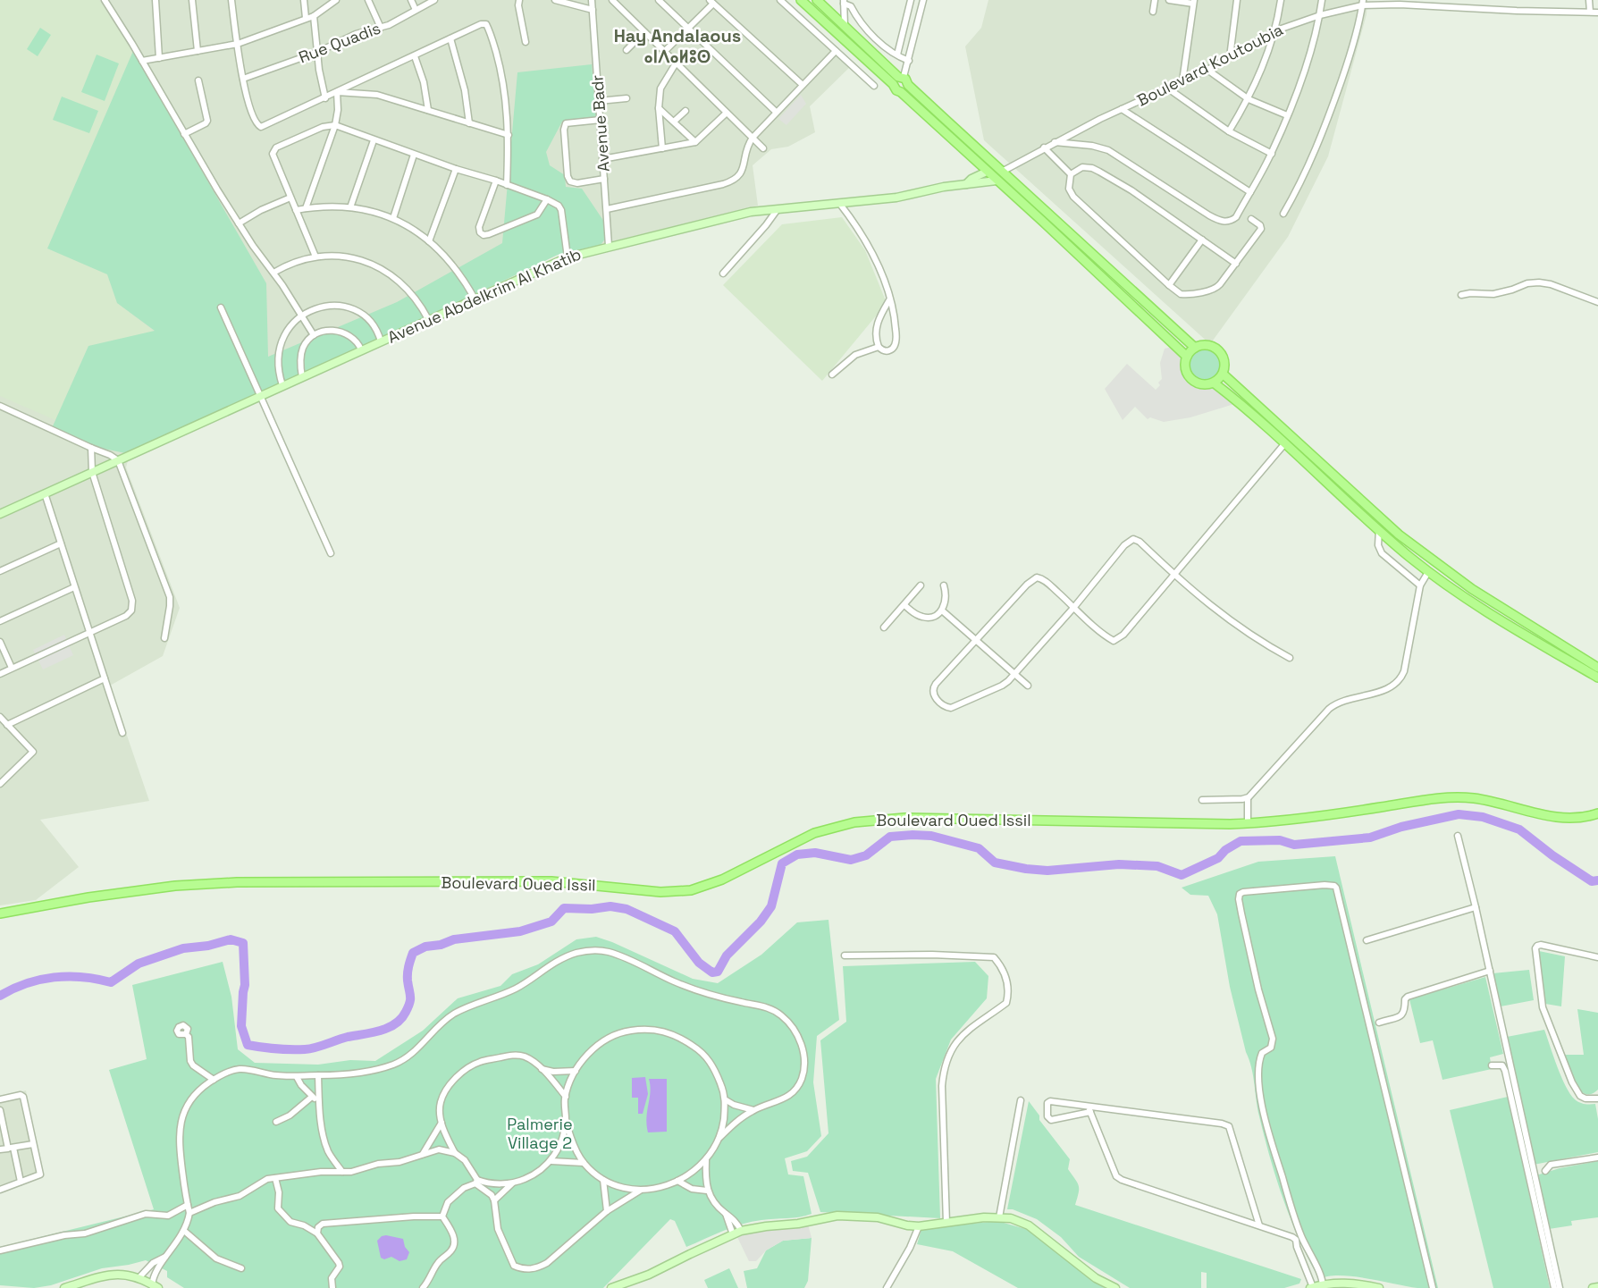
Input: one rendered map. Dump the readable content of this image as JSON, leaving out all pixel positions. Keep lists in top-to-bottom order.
{
  "streets": {
    "main road": ["Boulevard Oued Issil"],
    "street": [
      "Rue Quadis",
      "Boulevard Koutoubia",
      "Avenue Badr",
      "Avenue Abdelkrim Al Khatib"
    ]
  },
  "crossings": [
    ["Avenue Badr", "Avenue Abdelkrim Al Khatib"]
  ],
  "districts": ["Hay Andalaous ⴰⵏⴷⴰⵍⵓⵙ"],
  "parks": ["Palmerie Village 2"]
}
